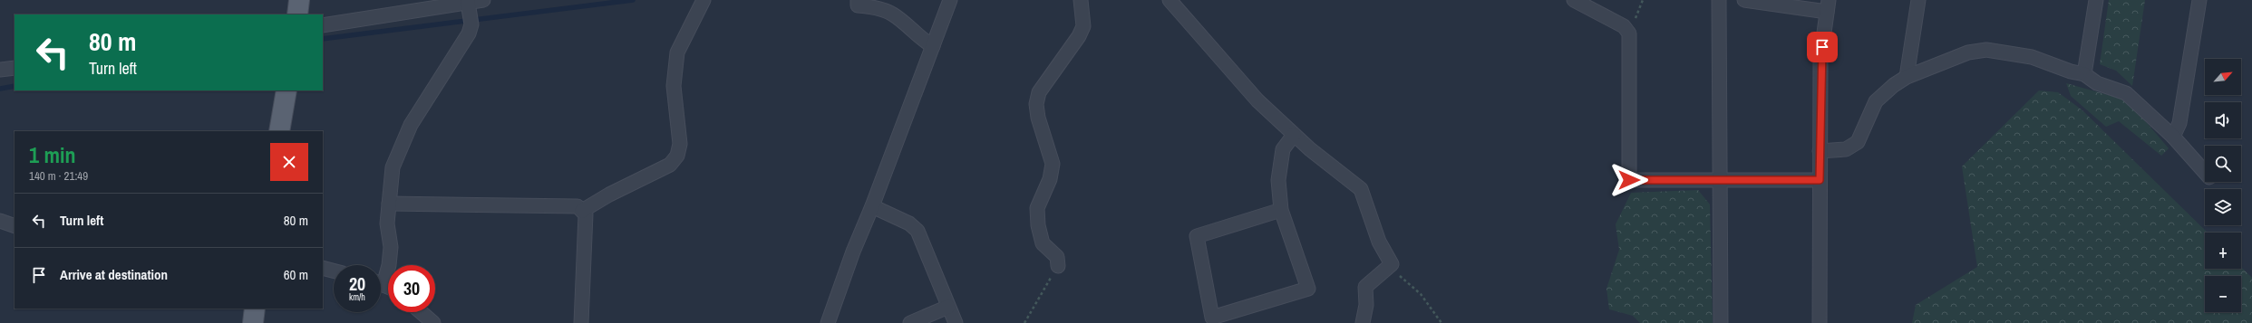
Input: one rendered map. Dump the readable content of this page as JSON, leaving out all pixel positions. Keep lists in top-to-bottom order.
{
  "north": "top right",
  "page": {
    "turn": ["80 m", "Turn left"],
    "map_buttons": ["+", "−"],
    "heading": ["1 min", "140 m · 21:49"],
    "list": [
      {
        "name": "Turn left",
        "value": "80 m"
      },
      {
        "name": "Arrive at destination",
        "value": "60 m"
      }
    ],
    "speed": "20 km/h",
    "limit": "30"
  }
}
